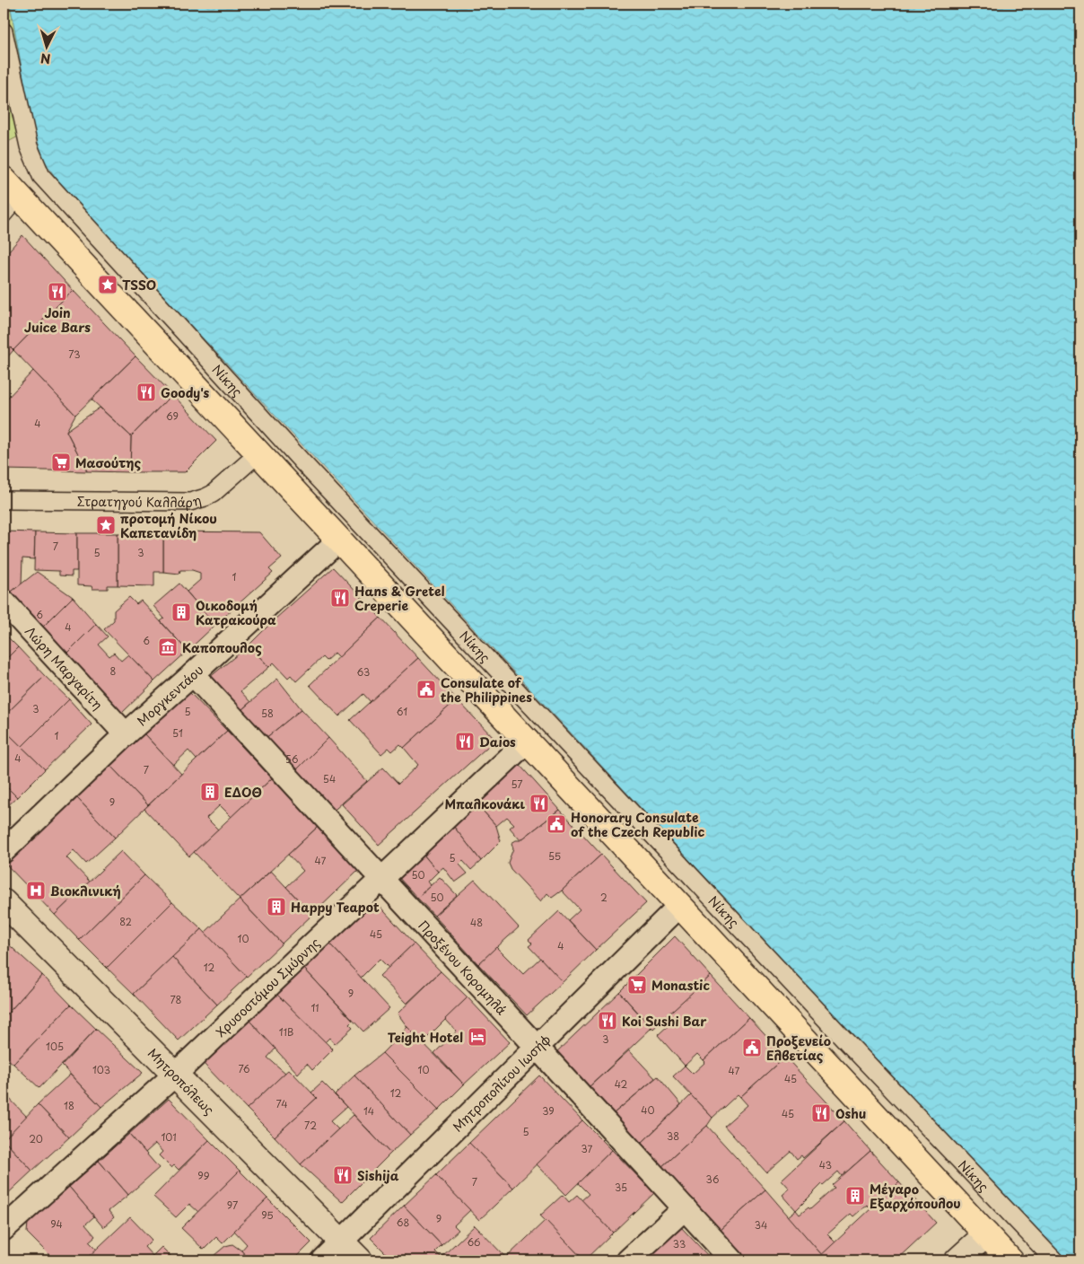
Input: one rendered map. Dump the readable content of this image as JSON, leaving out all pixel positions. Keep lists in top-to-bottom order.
{
  "streets": {
    "main road": ["Μητροπόλεως"],
    "street": [
      "Νίκης",
      "Στρατηγού Καλλάρη",
      "Λώρη Μαργαρίτη",
      "Μοργκεντάου",
      "Προξένου Κορομηλά",
      "Χρυσοστόμου Σμύρνης",
      "Μητροπολίτου Ιωσήφ"
    ]
  },
  "crossings": [
    ["Λώρη Μαργαρίτη", "Μοργκεντάου"],
    ["Μοργκεντάου", "Προξένου Κορομηλά"],
    ["Προξένου Κορομηλά", "Χρυσοστόμου Σμύρνης"],
    ["Προξένου Κορομηλά", "Μητροπολίτου Ιωσήφ"],
    ["Χρυσοστόμου Σμύρνης", "Μητροπόλεως"],
    ["Μητροπόλεως", "Μητροπολίτου Ιωσήφ"]
  ],
  "places": {
    "place": ["TSSO", "προτομή Νίκου Καπετανίδη"],
    "restaurant": [
      "Join Juice Bars",
      "Goody's",
      "Hans & Gretel Creperie",
      "Daios",
      "Μπαλκονάκι",
      "Koi Sushi Bar",
      "Oshu",
      "Sishija"
    ],
    "supermarket": ["Μασούτης", "Monastic"],
    "building": [
      "Οικοδομή Κατρακούρα",
      "ΕΔΟΘ",
      "Happy Teapot",
      "Μέγαρο Εξαρχόπουλου"
    ],
    "museum": ["Καποπουλος"],
    "public building": ["Consulate of the Philippines", "Honorary Consulate of the Czech Republic", "Προξενείο Ελβετίας"],
    "hospital": ["Βιοκλινική"],
    "hotel": ["Teight Hotel"]
  },
  "house_numbers": [
    "73",
    "69",
    "4",
    "7",
    "5",
    "3",
    "1",
    "6",
    "4",
    "6",
    "8",
    "63",
    "3",
    "5",
    "61",
    "58",
    "51",
    "1",
    "4",
    "56",
    "7",
    "54",
    "57",
    "9",
    "55",
    "5",
    "47",
    "50",
    "50",
    "2",
    "82",
    "48",
    "45",
    "10",
    "4",
    "12",
    "9",
    "78",
    "11",
    "11B",
    "3",
    "105",
    "76",
    "103",
    "10",
    "47",
    "45",
    "42",
    "12",
    "74",
    "18",
    "40",
    "14",
    "39",
    "45",
    "72",
    "5",
    "38",
    "101",
    "20",
    "37",
    "43",
    "99",
    "36",
    "7",
    "35",
    "97",
    "95",
    "9",
    "68",
    "94",
    "34",
    "66",
    "33"
  ],
  "north": "bottom"
}
